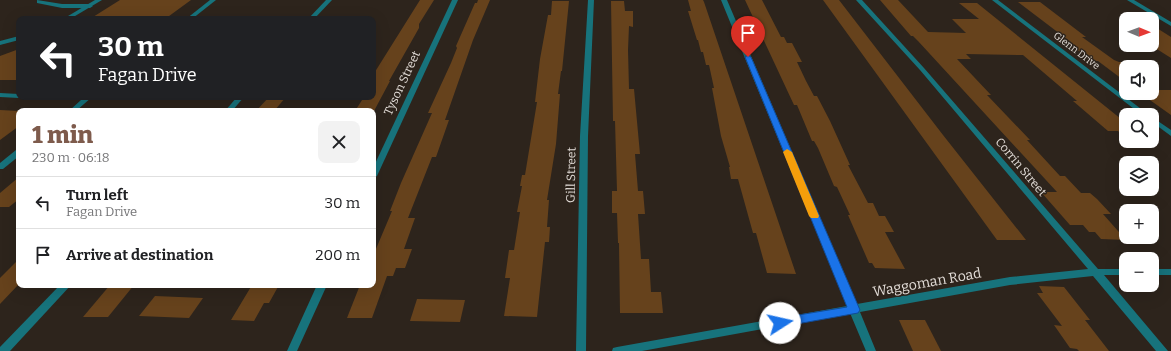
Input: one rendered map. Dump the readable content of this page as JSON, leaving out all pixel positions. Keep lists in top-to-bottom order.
{
  "streets": {
    "street": [
      "Glenn Drive",
      "Tyson Street",
      "Corrin Street",
      "Gill Street",
      "Waggoman Road"
    ]
  },
  "crossings": [
    ["Corrin Street", "Waggoman Road"]
  ],
  "north": "right",
  "page": {
    "map_buttons": ["+", "−"],
    "turn": ["30 m", "Fagan Drive"],
    "heading": ["1 min", "230 m · 06:18"],
    "list": [
      {
        "name": "Turn left",
        "note": "Fagan Drive",
        "value": "30 m"
      },
      {
        "name": "Arrive at destination",
        "value": "200 m"
      }
    ]
  }
}
